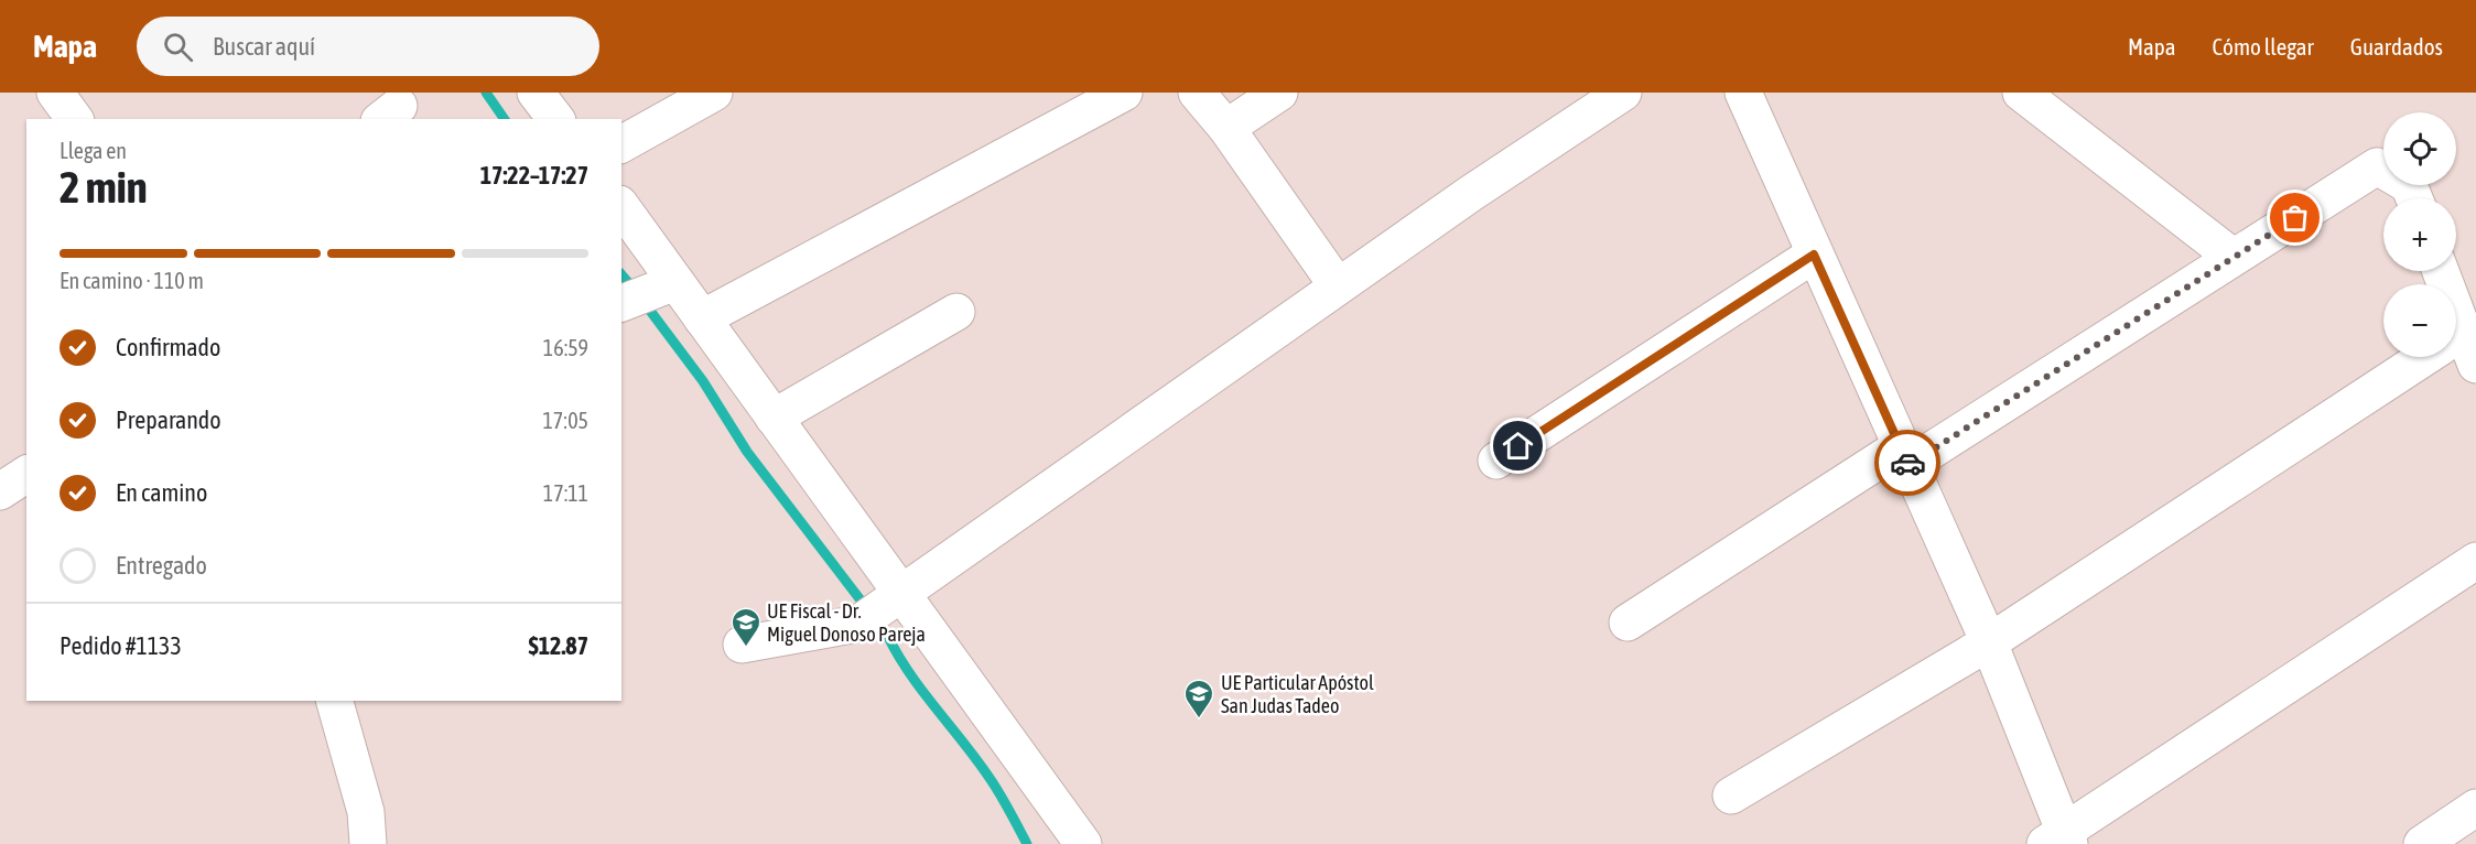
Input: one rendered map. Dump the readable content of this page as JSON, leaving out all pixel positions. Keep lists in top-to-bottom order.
{
  "places": {
    "school or university": ["UE Fiscal - Dr. Miguel Donoso Pareja", "UE Particular Apóstol San Judas Tadeo"]
  },
  "page": {
    "header": "Mapa",
    "search": "Buscar aquí",
    "nav": ["Mapa", "Cómo llegar", "Guardados"],
    "map_buttons": ["+", "−"],
    "heading": ["2 min", "Llega en", "17:22–17:27"],
    "panel": ["Pedido #1133", "$12.87"],
    "bar": "En camino · 110 m",
    "list": [
      ["Confirmado", "16:59"],
      ["Preparando", "17:05"],
      ["En camino", "17:11"],
      "Entregado"
    ]
  }
}
